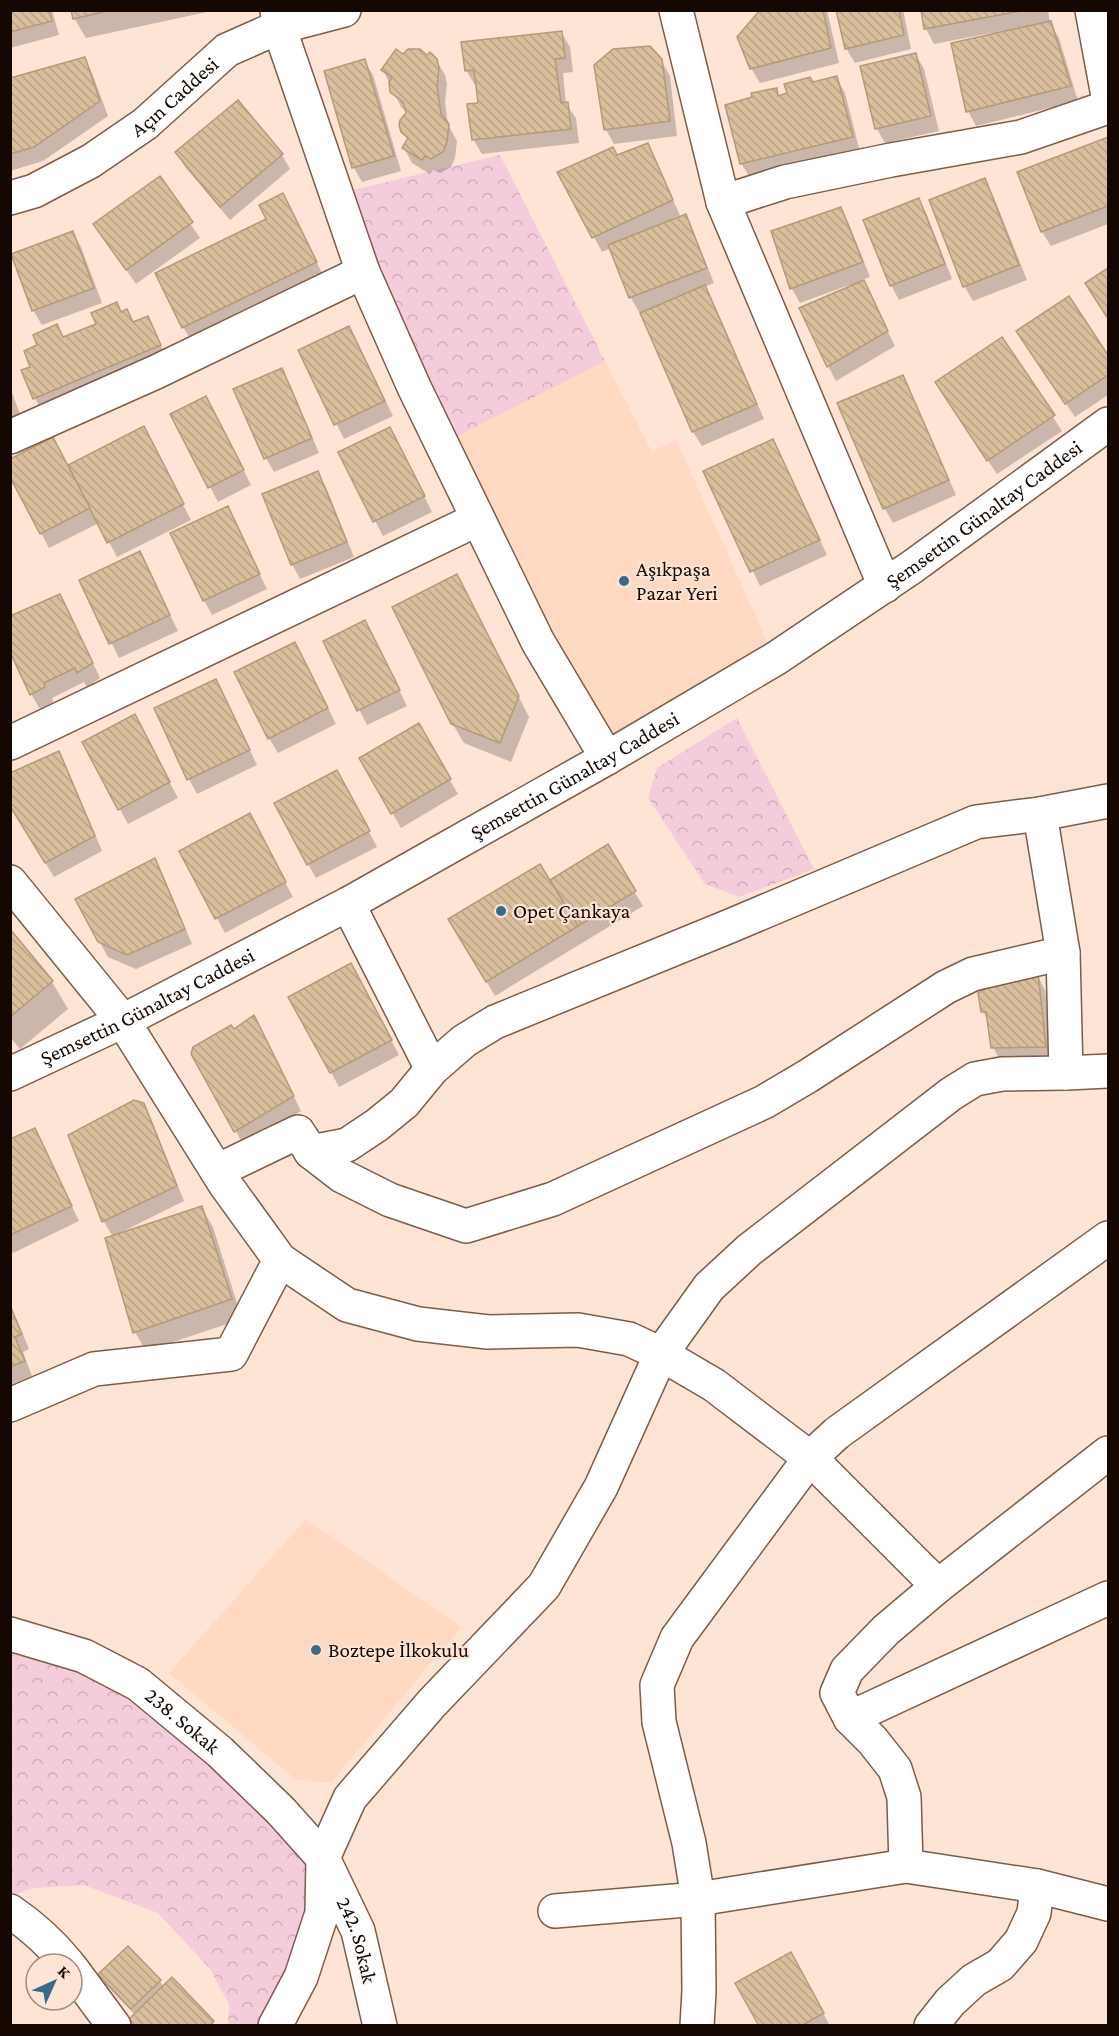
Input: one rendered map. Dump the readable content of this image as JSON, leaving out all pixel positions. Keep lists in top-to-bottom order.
{
  "streets": {
    "street": [
      "Açın Caddesi",
      "Şemsettin Günaltay Caddesi",
      "238. Sokak",
      "242. Sokak"
    ]
  },
  "crossings": [
    ["238. Sokak", "242. Sokak"]
  ],
  "places": ["Aşıkpaşa Pazar Yeri", "Opet Çankaya", "Boztepe İlkokulu"],
  "north": "top right"
}
